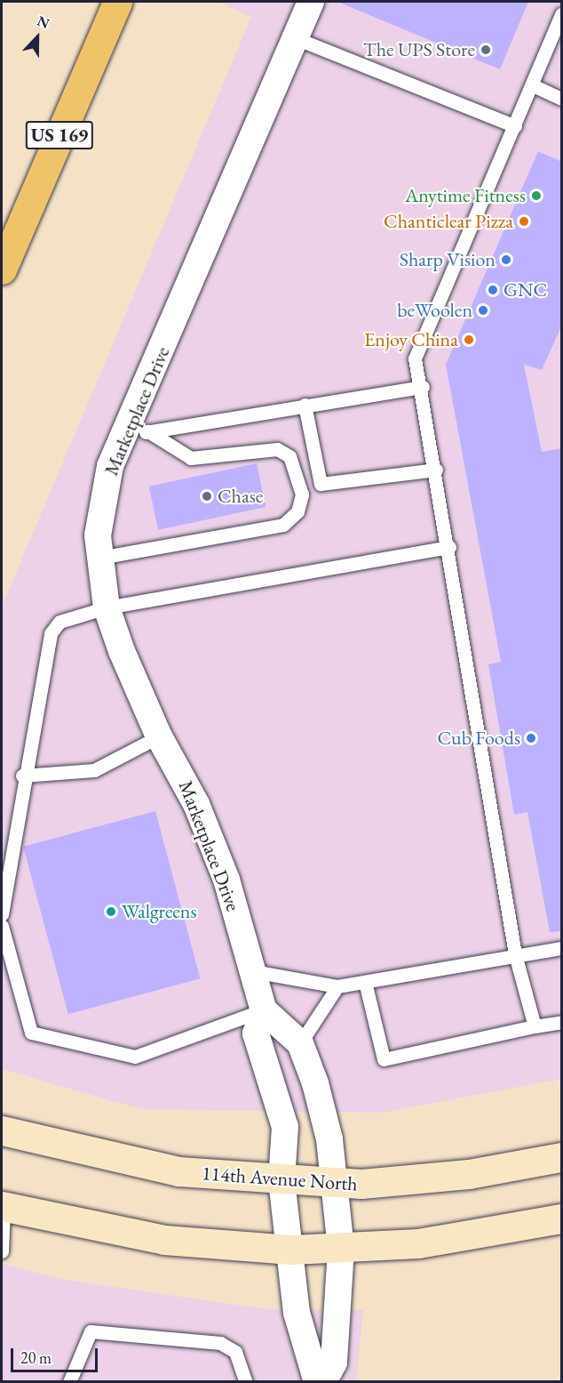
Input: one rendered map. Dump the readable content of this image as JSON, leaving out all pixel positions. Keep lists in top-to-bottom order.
{
  "streets": {
    "highway": ["US 169"],
    "street": ["Marketplace Drive", "114th Avenue North"]
  },
  "places": [
    "The UPS Store",
    "Anytime Fitness",
    "Chanticlear Pizza",
    "Sharp Vision",
    "GNC",
    "beWoolen",
    "Enjoy China",
    "Chase",
    "Cub Foods",
    "Walgreens"
  ],
  "scale_bar": "20 m",
  "north": "top"
}
